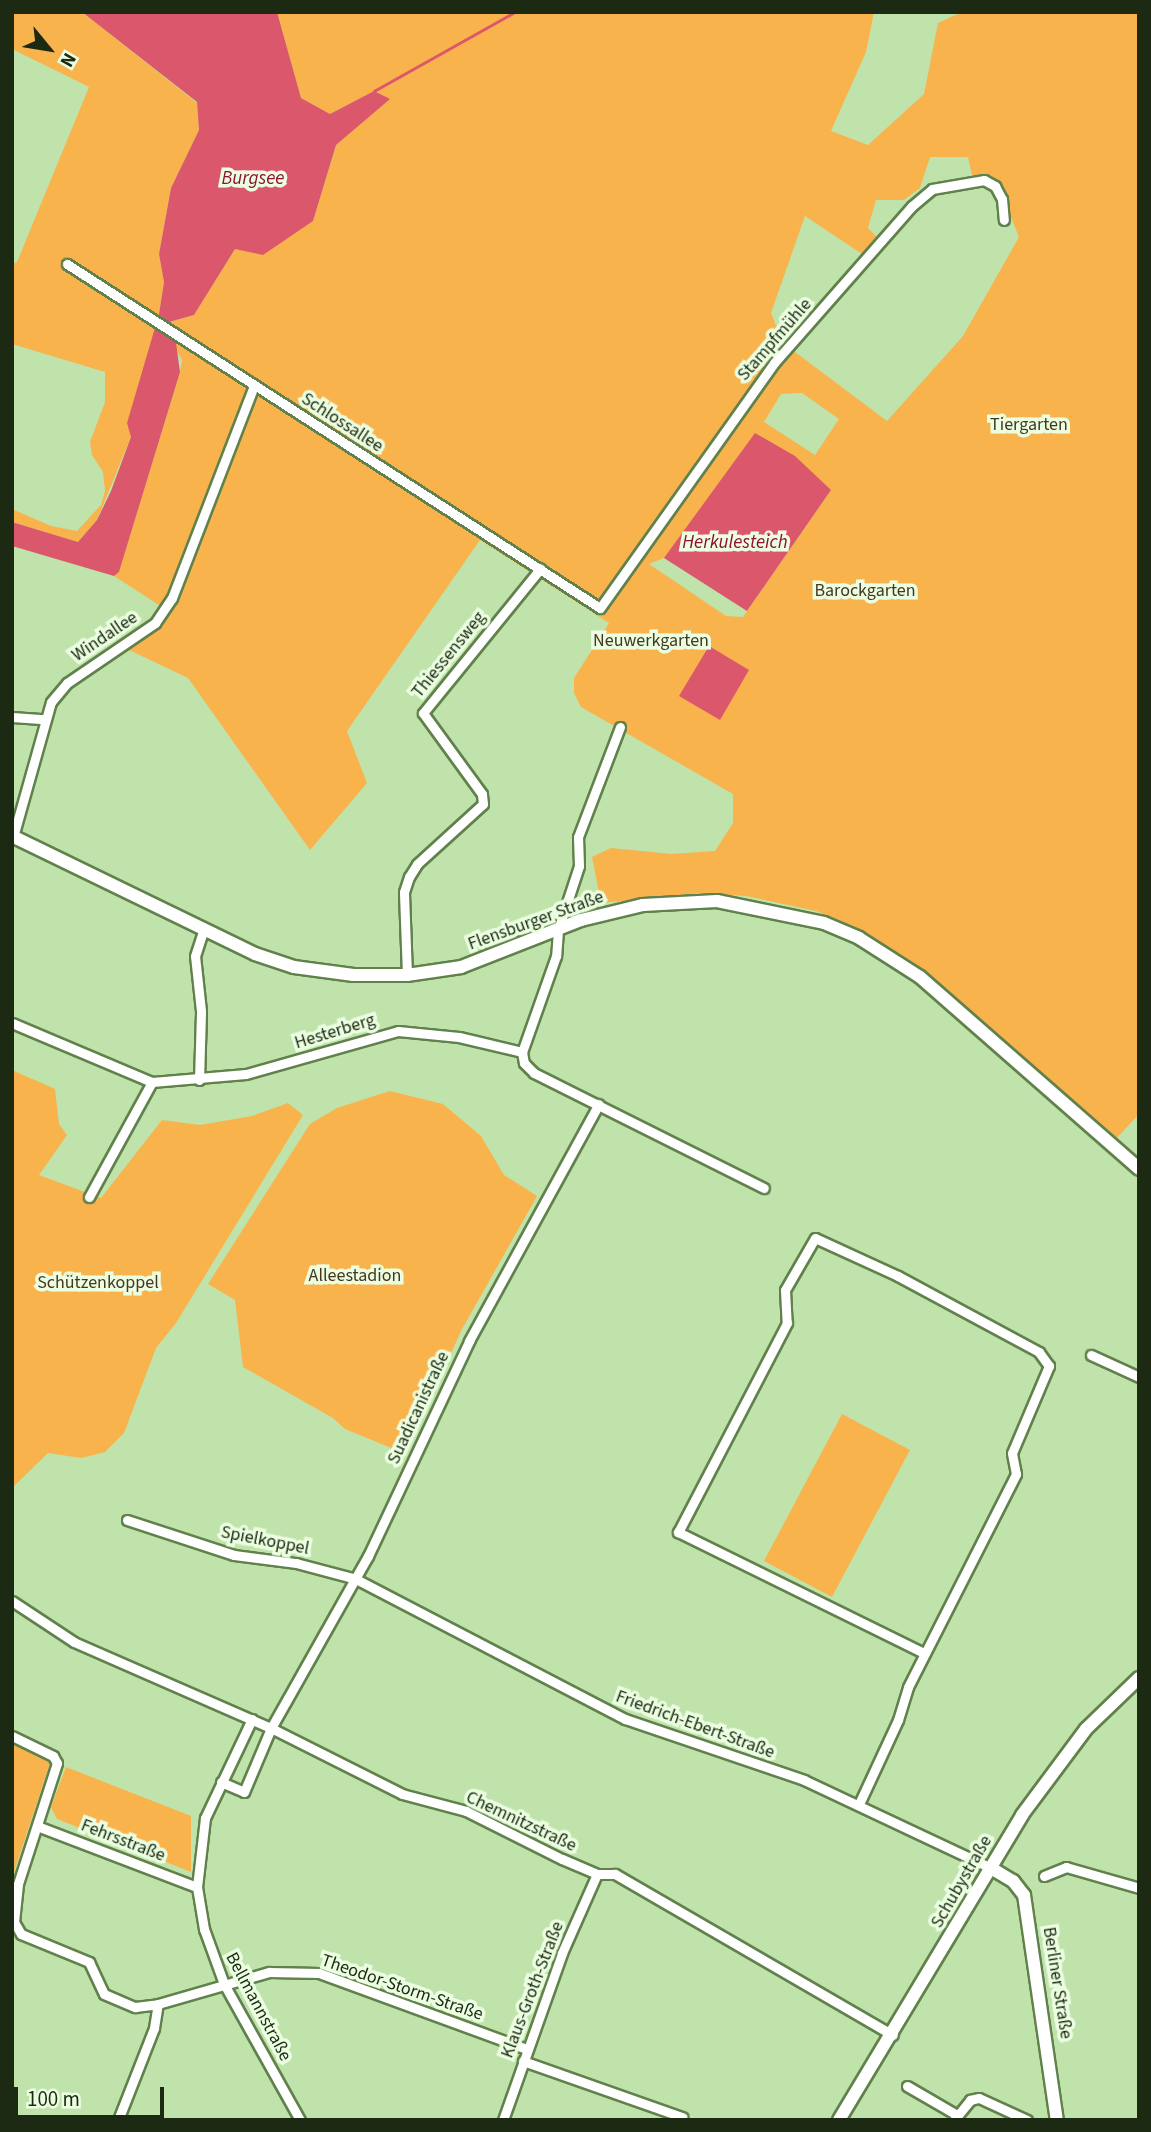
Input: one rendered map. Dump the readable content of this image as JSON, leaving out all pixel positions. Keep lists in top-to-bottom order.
{
  "streets": {
    "street": [
      "Stampfmühle",
      "Schlossallee",
      "Windallee",
      "Thiessensweg",
      "Flensburger Straße",
      "Hesterberg",
      "Suadicanistraße",
      "Spielkoppel",
      "Friedrich-Ebert-Straße",
      "Chemnitzstraße",
      "Fehrsstraße",
      "Schubystraße",
      "Berliner Straße",
      "Theodor-Storm-Straße",
      "Klaus-Groth-Straße",
      "Bellmannstraße"
    ]
  },
  "crossings": [
    ["Stampfmühle", "Schlossallee"],
    ["Schlossallee", "Windallee"],
    ["Schlossallee", "Thiessensweg"],
    ["Windallee", "Flensburger Straße"],
    ["Thiessensweg", "Flensburger Straße"],
    ["Suadicanistraße", "Spielkoppel"],
    ["Suadicanistraße", "Friedrich-Ebert-Straße"],
    ["Suadicanistraße", "Chemnitzstraße"],
    ["Spielkoppel", "Friedrich-Ebert-Straße"],
    ["Friedrich-Ebert-Straße", "Schubystraße"],
    ["Friedrich-Ebert-Straße", "Berliner Straße"],
    ["Chemnitzstraße", "Schubystraße"],
    ["Chemnitzstraße", "Klaus-Groth-Straße"],
    ["Chemnitzstraße", "Bellmannstraße"],
    ["Fehrsstraße", "Theodor-Storm-Straße"],
    ["Fehrsstraße", "Bellmannstraße"],
    ["Schubystraße", "Berliner Straße"],
    ["Theodor-Storm-Straße", "Klaus-Groth-Straße"],
    ["Theodor-Storm-Straße", "Bellmannstraße"]
  ],
  "water": ["Burgsee", "Herkulesteich"],
  "parks": [
    "Tiergarten",
    "Barockgarten",
    "Neuwerkgarten",
    "Alleestadion",
    "Schützenkoppel"
  ],
  "scale_bar": "100 m",
  "north": "bottom right"
}
